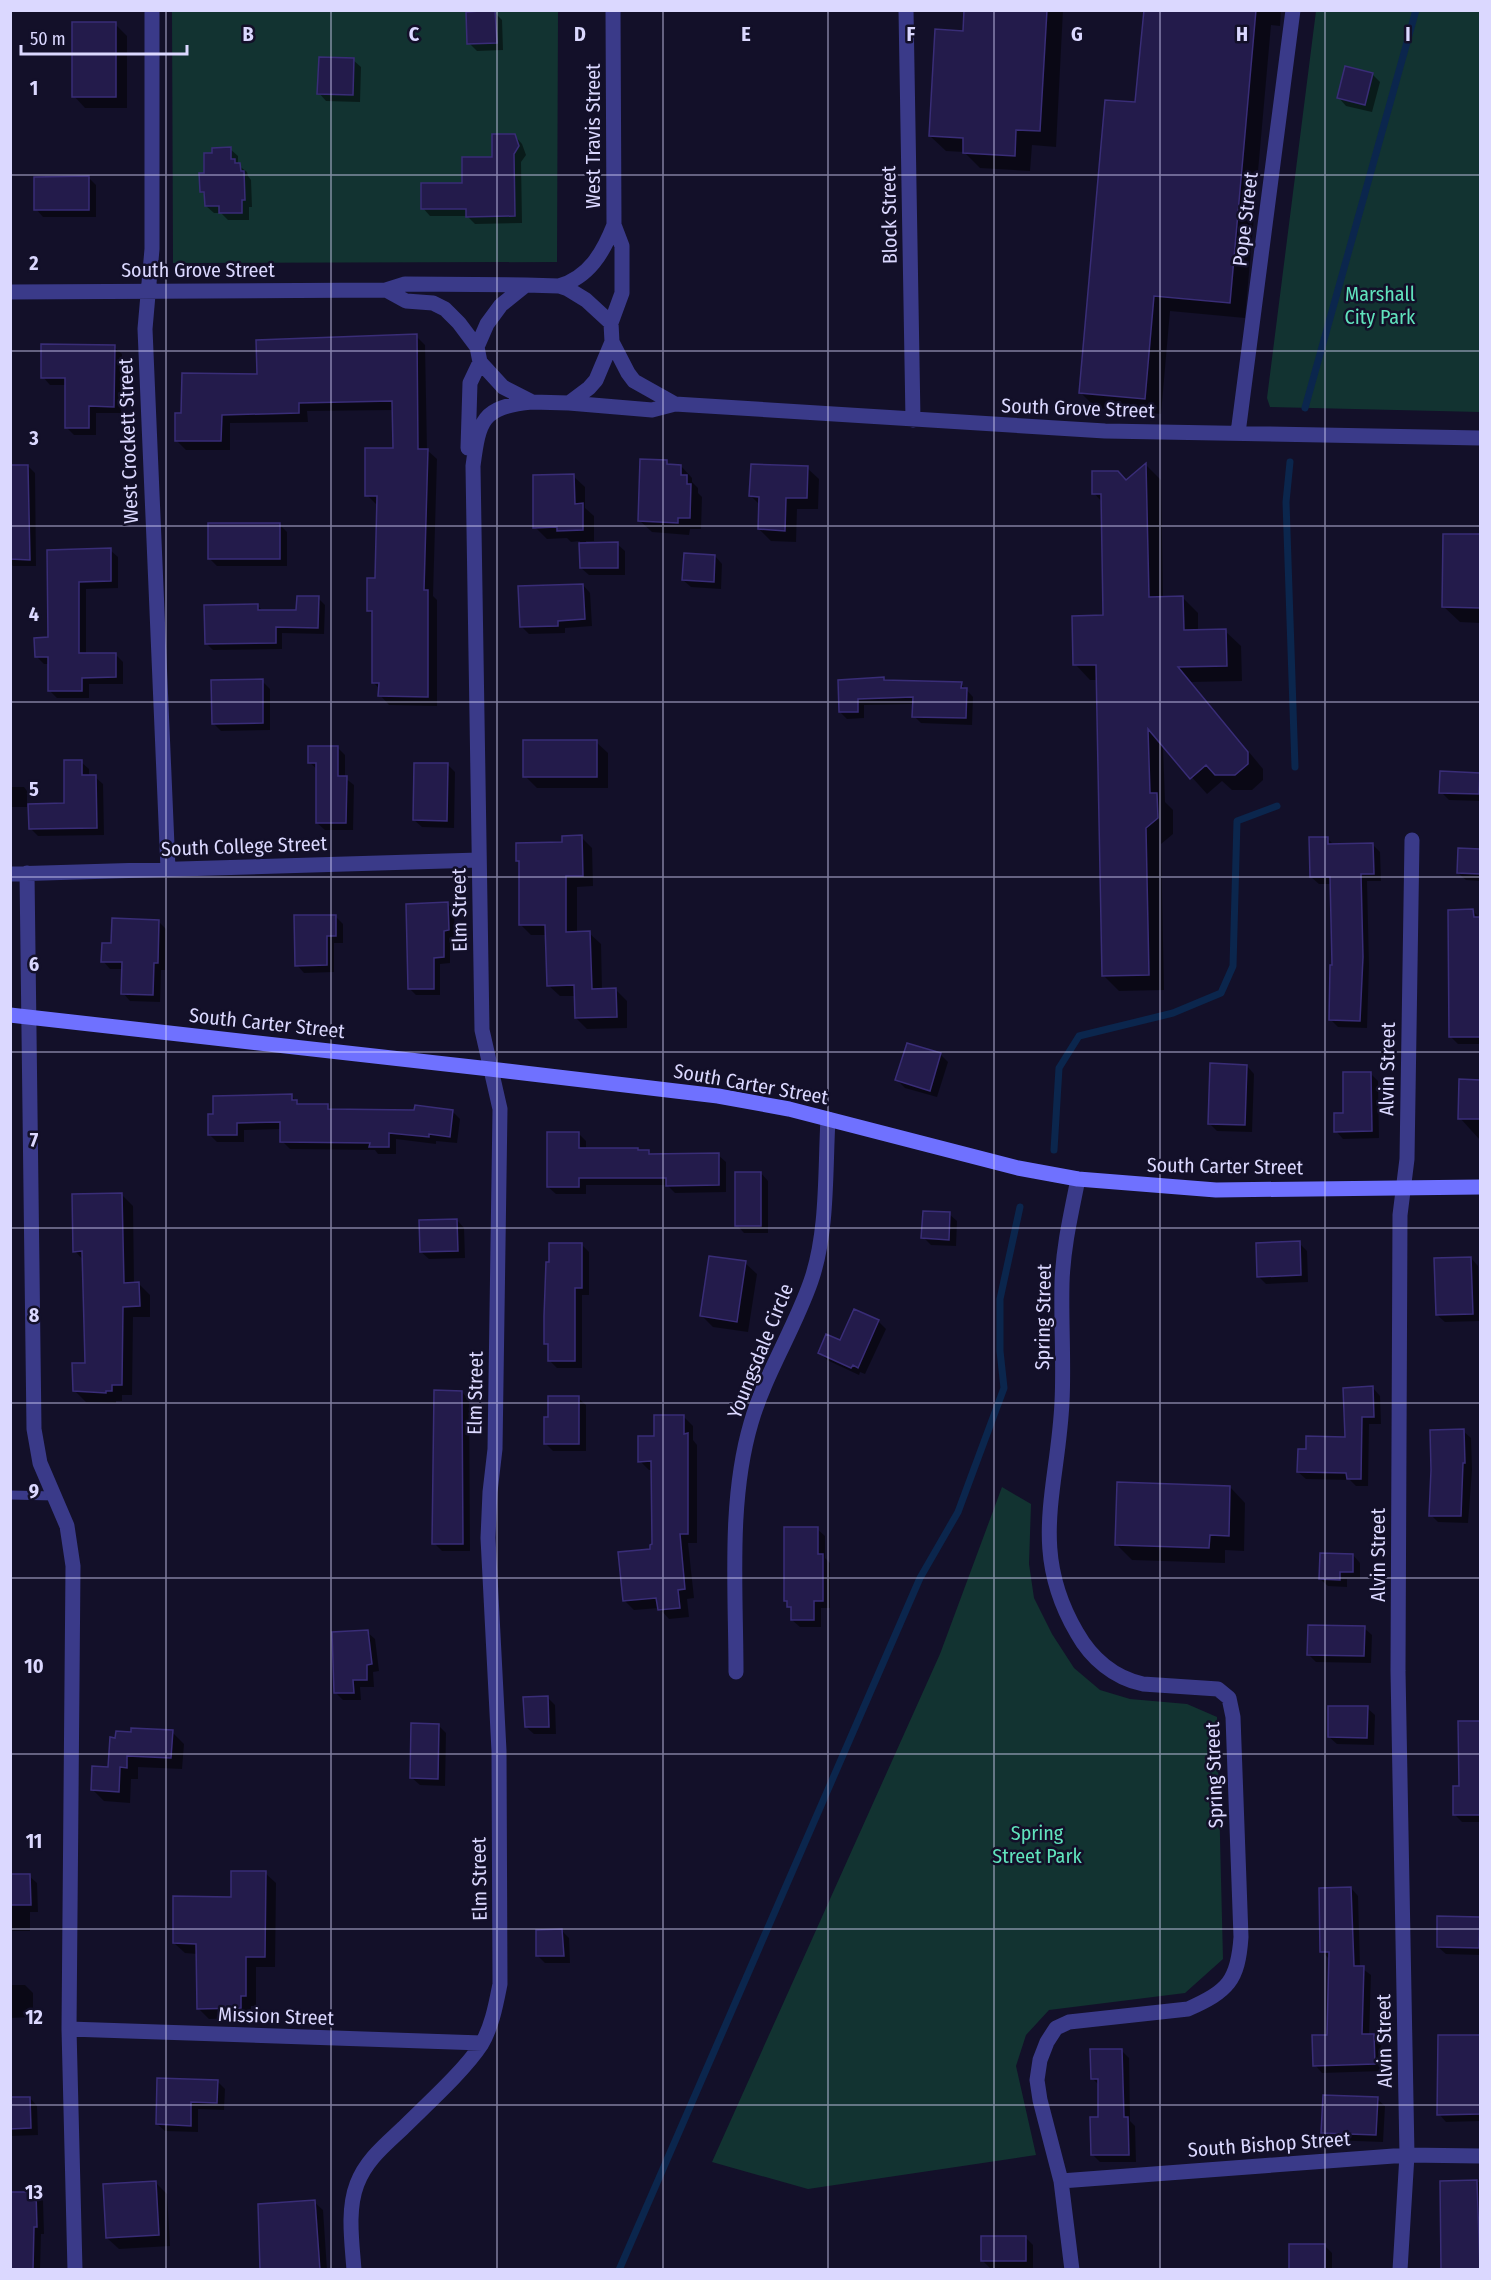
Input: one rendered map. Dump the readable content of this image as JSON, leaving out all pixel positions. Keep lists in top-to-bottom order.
{
  "streets": {
    "street": [
      "West Travis Street",
      "Block Street",
      "Pope Street",
      "South Grove Street",
      "West Crockett Street",
      "South College Street",
      "Elm Street",
      "South Carter Street",
      "Alvin Street",
      "Spring Street",
      "Youngsdale Circle",
      "Mission Street",
      "South Bishop Street"
    ]
  },
  "crossings": [
    ["West Travis Street", "South Grove Street"],
    ["West Travis Street", "Elm Street"],
    ["Block Street", "South Grove Street"],
    ["Pope Street", "South Grove Street"],
    ["South Grove Street", "West Crockett Street"],
    ["South Grove Street", "Elm Street"],
    ["West Crockett Street", "South College Street"],
    ["South College Street", "Elm Street"],
    ["Elm Street", "South Carter Street"],
    ["Elm Street", "Mission Street"],
    ["South Carter Street", "Alvin Street"],
    ["South Carter Street", "Spring Street"],
    ["South Carter Street", "Youngsdale Circle"],
    ["Alvin Street", "South Bishop Street"],
    ["Spring Street", "South Bishop Street"]
  ],
  "parks": ["Marshall City Park", "Spring Street Park"],
  "scale_bar": "50 m",
  "grid": {
    "columns": [
      "B",
      "C",
      "D",
      "E",
      "F",
      "G",
      "H",
      "I"
    ],
    "rows": [
      "1",
      "2",
      "3",
      "4",
      "5",
      "6",
      "7",
      "8",
      "9",
      "10",
      "11",
      "12",
      "13"
    ]
  }
}
